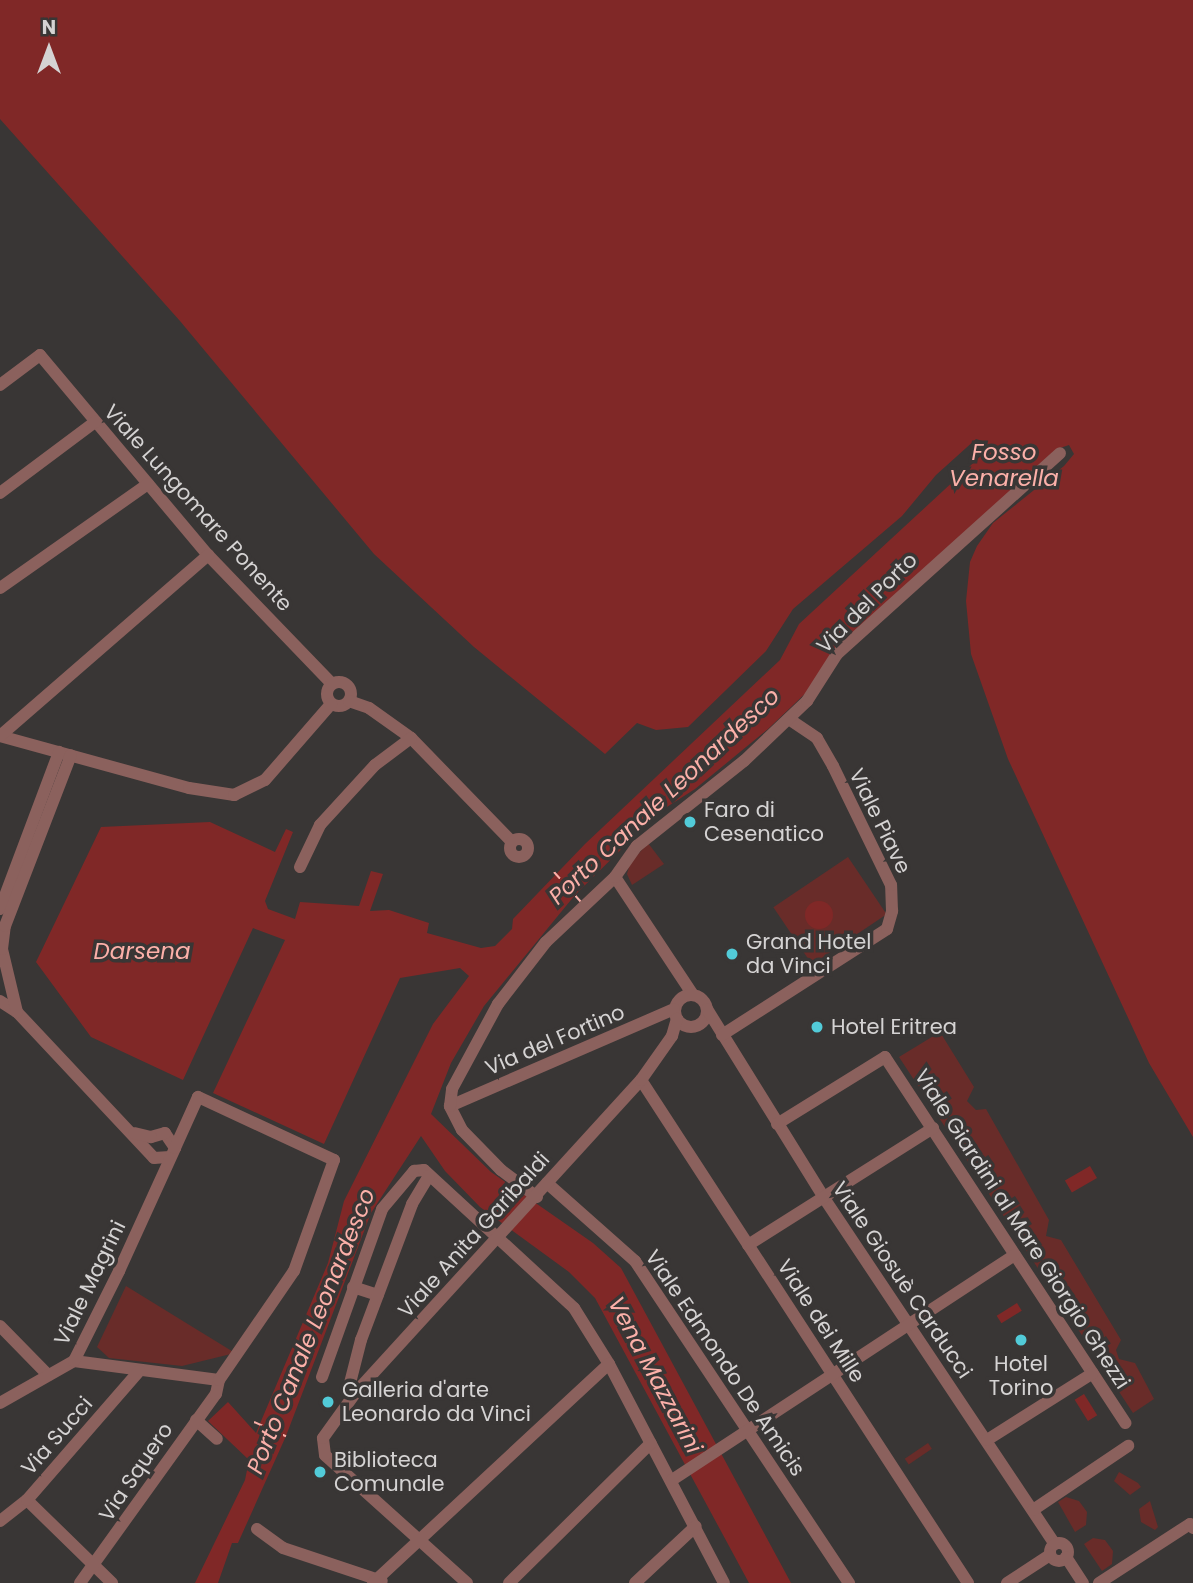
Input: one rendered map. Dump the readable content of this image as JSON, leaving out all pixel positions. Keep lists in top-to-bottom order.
{
  "streets": {
    "street": [
      "Viale Lungomare Ponente",
      "Via del Porto",
      "Viale Piave",
      "Via del Fortino",
      "Viale Giardini al Mare Giorgio Ghezzi",
      "Viale Anita Garibaldi",
      "Viale Giosuè Carducci",
      "Viale Magrini",
      "Viale dei Mille",
      "Viale Edmondo De Amicis",
      "Via Succi",
      "Via Squero"
    ]
  },
  "crossings": [
    ["Via del Porto", "Viale Piave"],
    ["Via del Porto", "Via del Fortino"],
    ["Viale Piave", "Viale Giosuè Carducci"],
    ["Via del Fortino", "Viale Anita Garibaldi"],
    ["Via del Fortino", "Viale Giosuè Carducci"],
    ["Viale Giardini al Mare Giorgio Ghezzi", "Viale Giosuè Carducci"],
    ["Viale Anita Garibaldi", "Viale Giosuè Carducci"],
    ["Viale Anita Garibaldi", "Viale dei Mille"],
    ["Viale Anita Garibaldi", "Viale Edmondo De Amicis"],
    ["Viale Magrini", "Via Squero"]
  ],
  "water": [
    "Fosso Venarella",
    "Porto Canale Leonardesco",
    "Darsena",
    "Vena Mazzarini"
  ],
  "places": [
    "Faro di Cesenatico",
    "Grand Hotel da Vinci",
    "Hotel Eritrea",
    "Hotel Torino",
    "Galleria d'arte Leonardo da Vinci",
    "Biblioteca Comunale"
  ],
  "north": "top"
}
